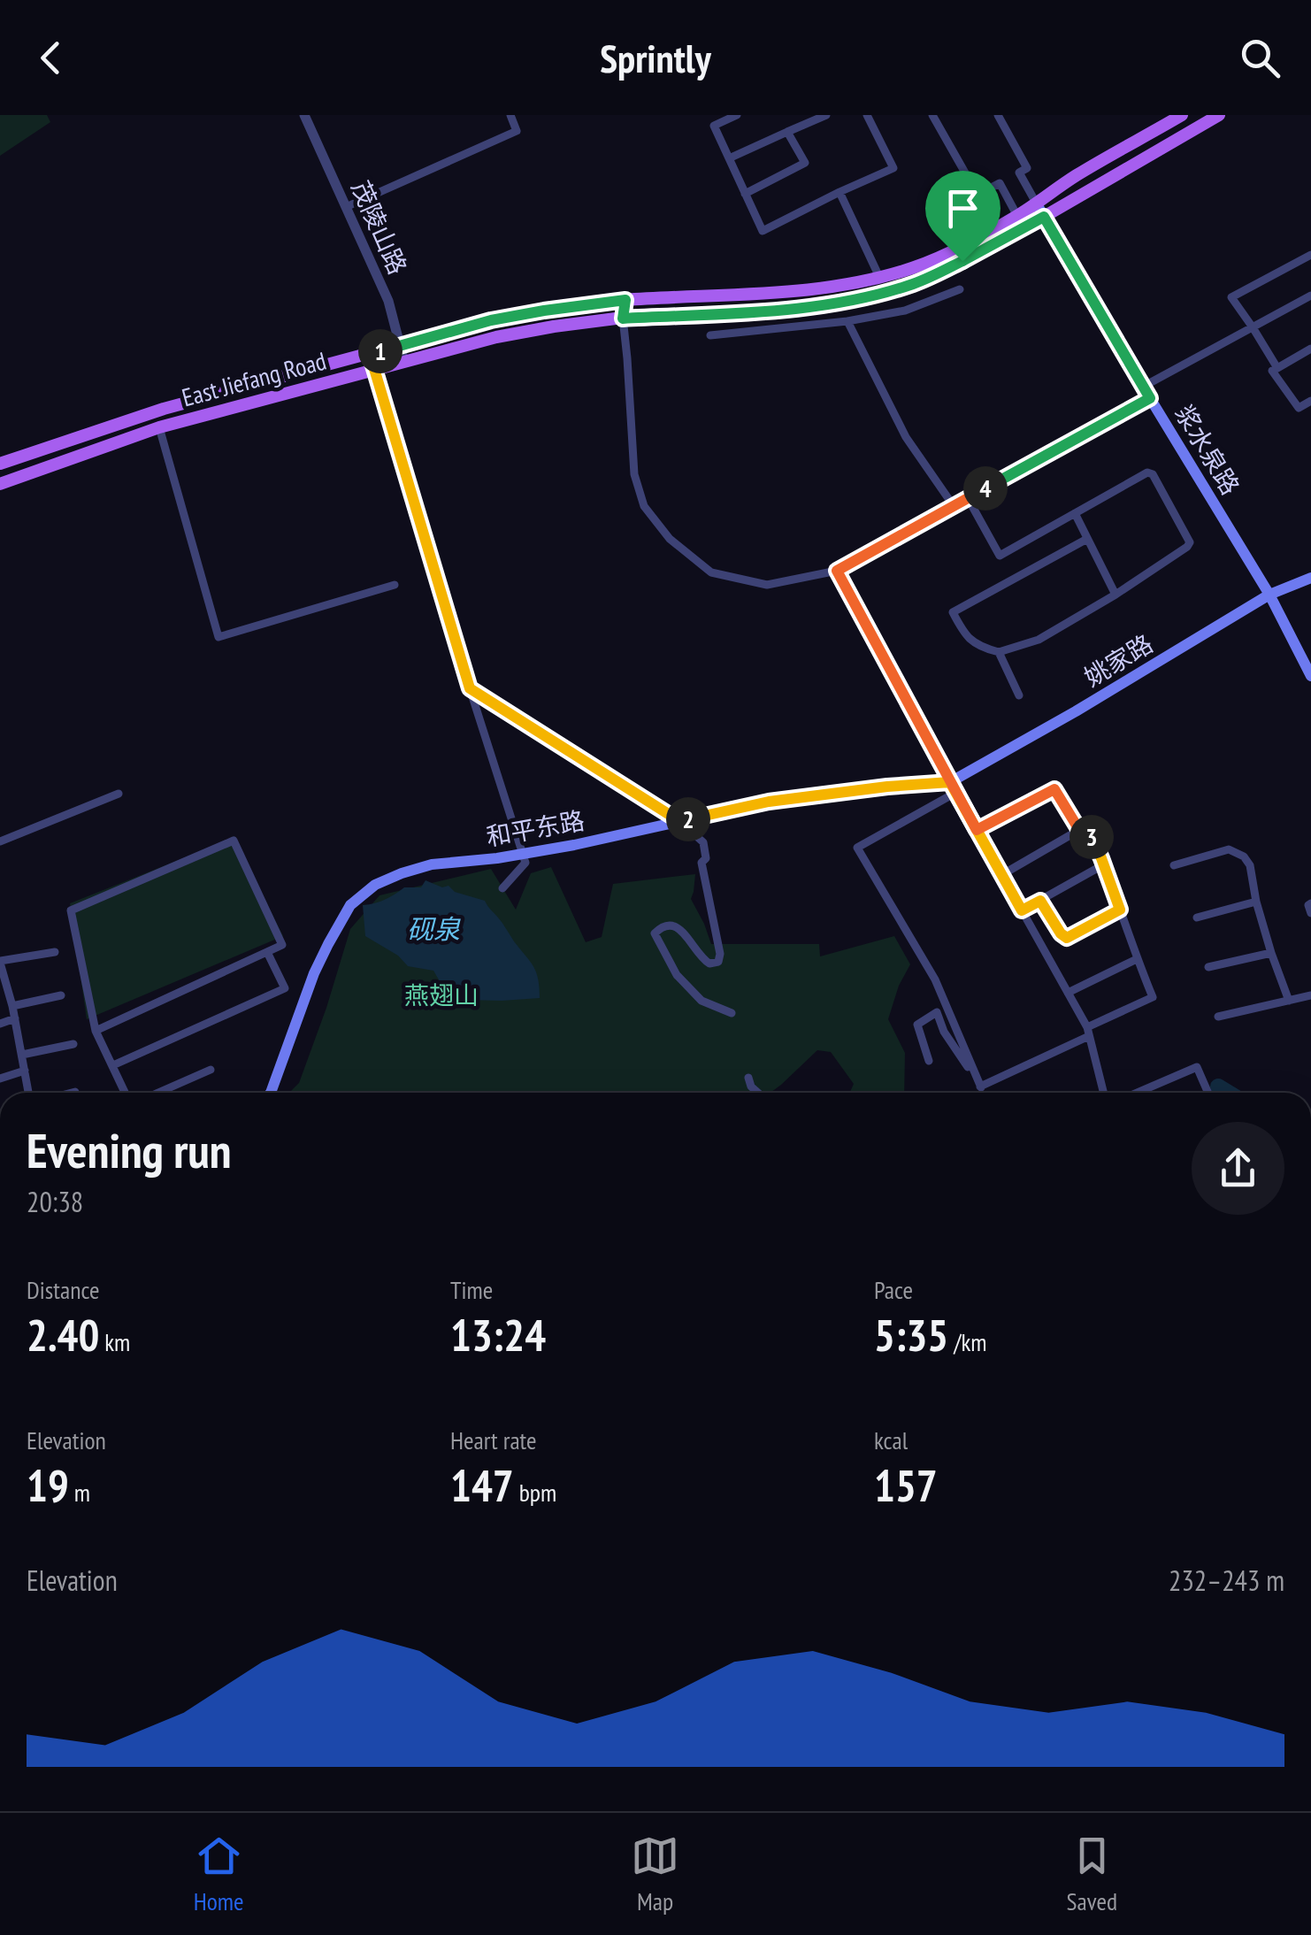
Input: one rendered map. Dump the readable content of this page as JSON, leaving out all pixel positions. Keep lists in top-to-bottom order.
{
  "streets": {
    "main road": [
      "East Jiefang Road",
      "浆水泉路",
      "姚家路",
      "和平东路"
    ],
    "street": ["茂陵山路"]
  },
  "crossings": [
    ["茂陵山路", "East Jiefang Road"],
    ["East Jiefang Road", "浆水泉路"],
    ["浆水泉路", "姚家路"],
    ["姚家路", "和平东路"]
  ],
  "water": ["砚泉"],
  "parks": ["燕翅山"],
  "page": {
    "header": "Sprintly",
    "pins": [
      "1",
      "4",
      "2",
      "3"
    ],
    "heading": ["Evening run", "20:38"],
    "stats": [
      ["Distance", "2.40 km"],
      ["Time", "13:24"],
      ["Pace", "5:35 /km"],
      ["Elevation", "19 m"],
      ["Heart rate", "147 bpm"],
      ["kcal", "157"]
    ],
    "chart": ["Elevation", "232–243 m"],
    "tabs": ["Home", "Map", "Saved"]
  }
}
